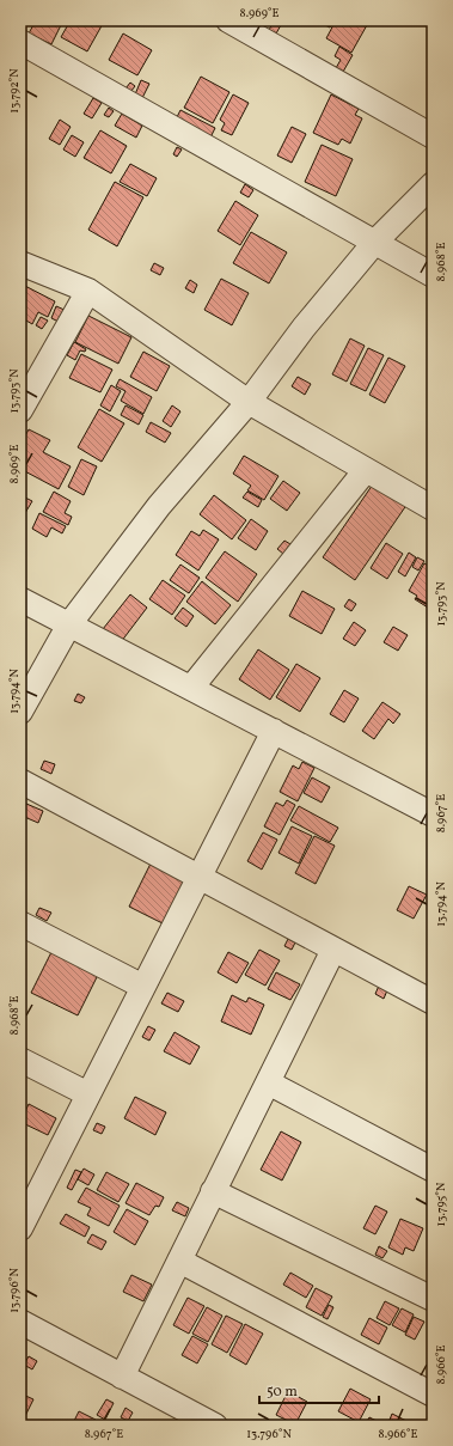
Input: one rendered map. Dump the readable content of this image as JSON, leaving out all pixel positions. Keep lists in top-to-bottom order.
{
  "scale_bar": "50 m",
  "coordinates": [
    "8.969°E",
    "13.792°N",
    "8.968°E",
    "13.793°N",
    "13.794°N",
    "8.967°E",
    "13.795°N",
    "13.796°N",
    "8.966°E"
  ]
}
